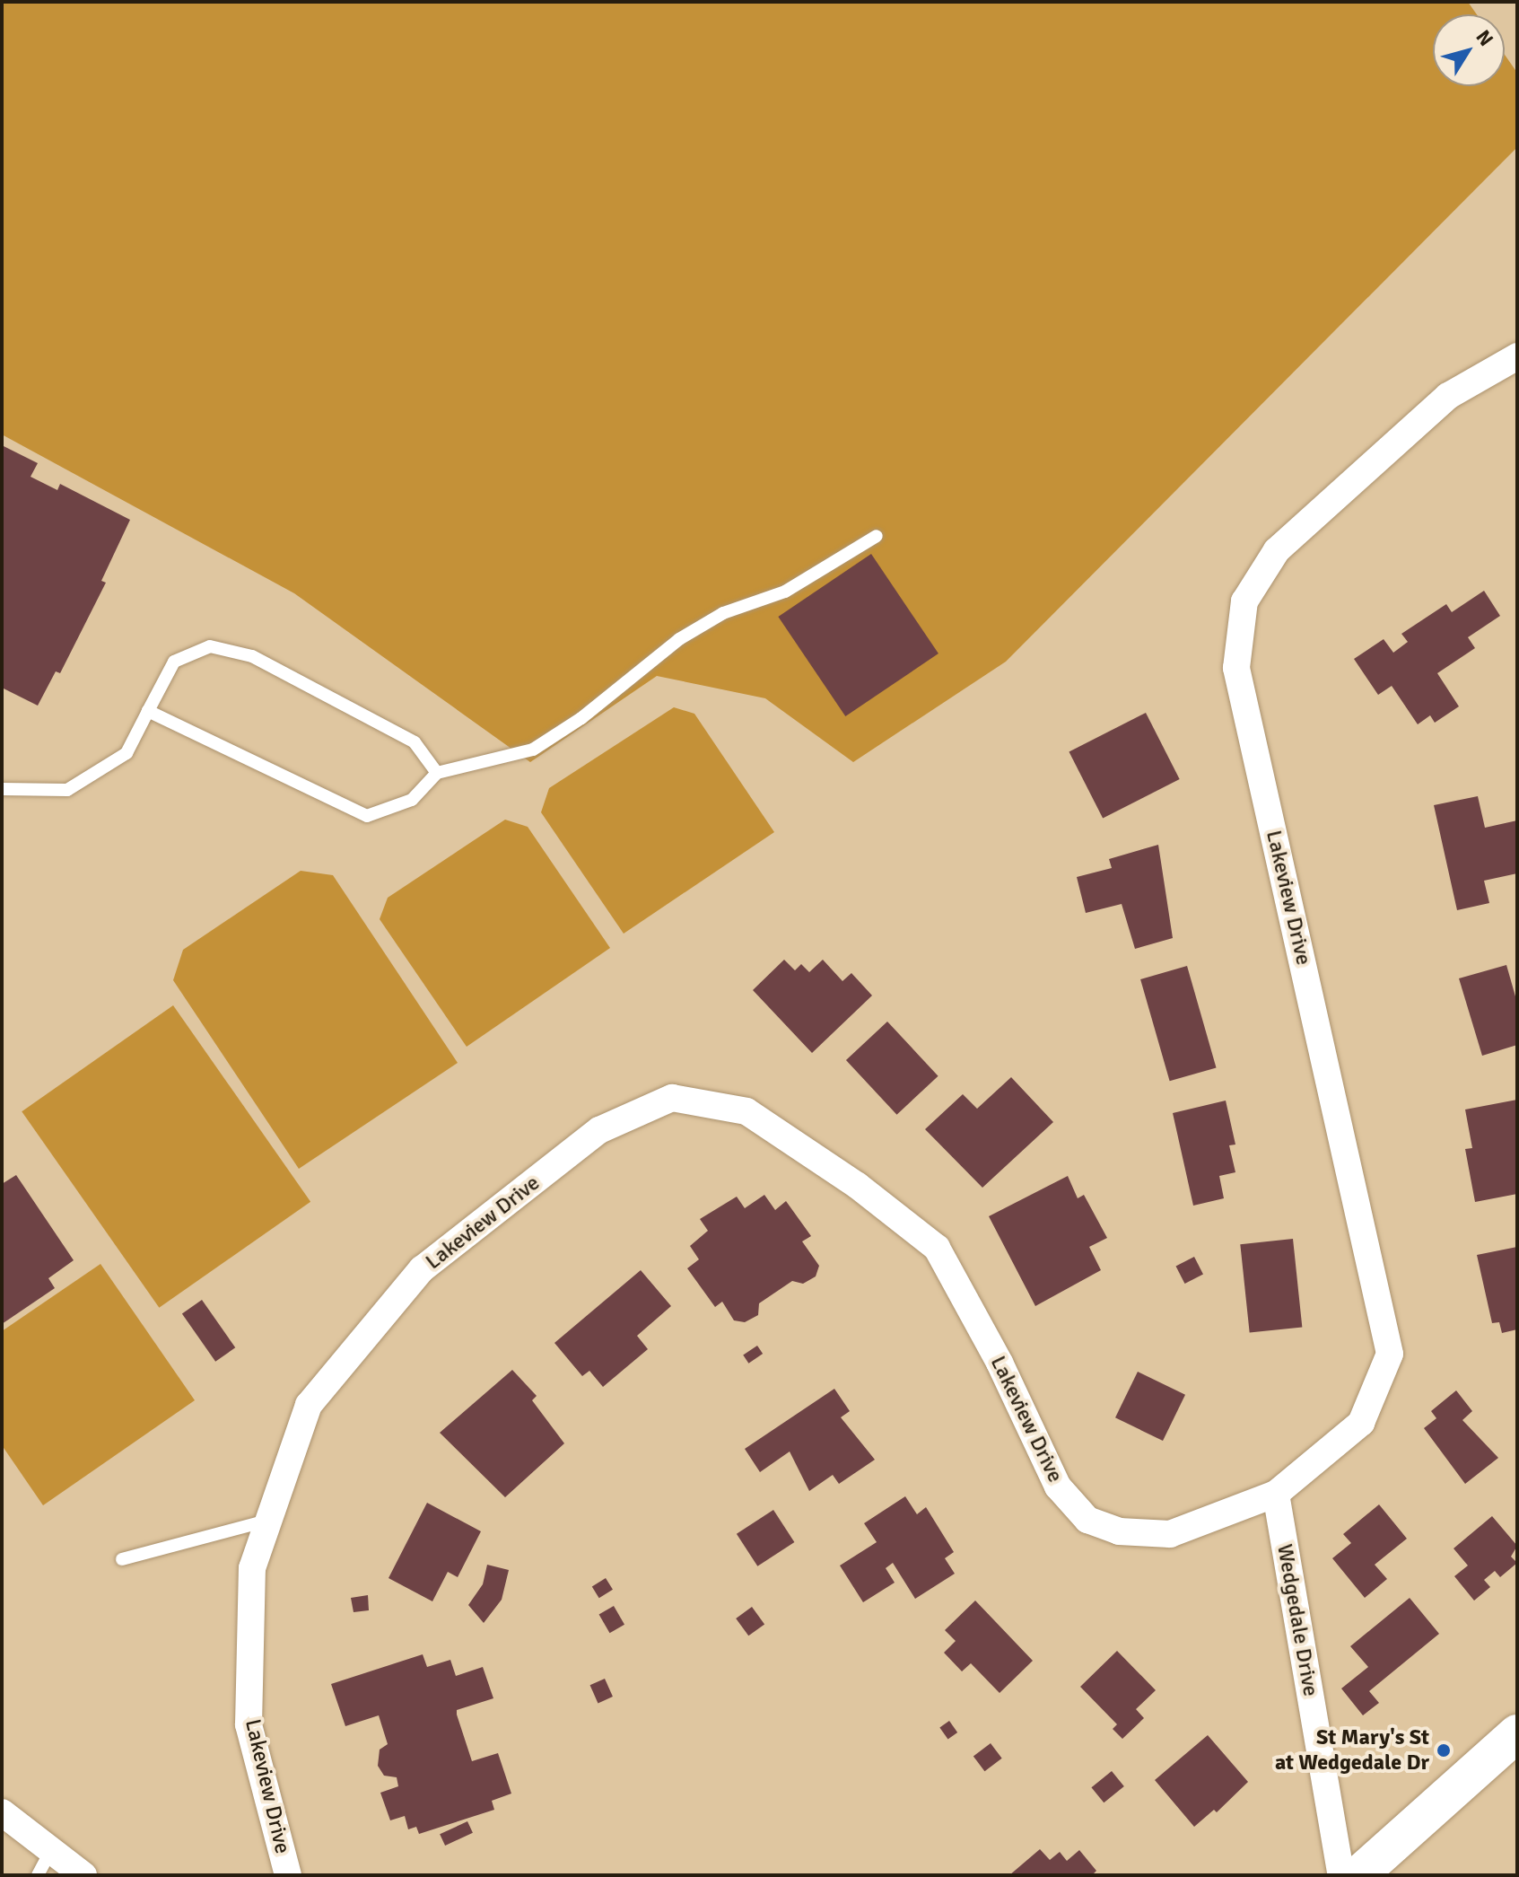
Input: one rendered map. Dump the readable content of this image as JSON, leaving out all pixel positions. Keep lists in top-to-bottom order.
{
  "streets": {
    "street": ["Lakeview Drive", "Wedgedale Drive"]
  },
  "crossings": [
    ["Lakeview Drive", "Wedgedale Drive"]
  ],
  "places": ["St Mary's St at Wedgedale Dr"],
  "north": "top right"
}
